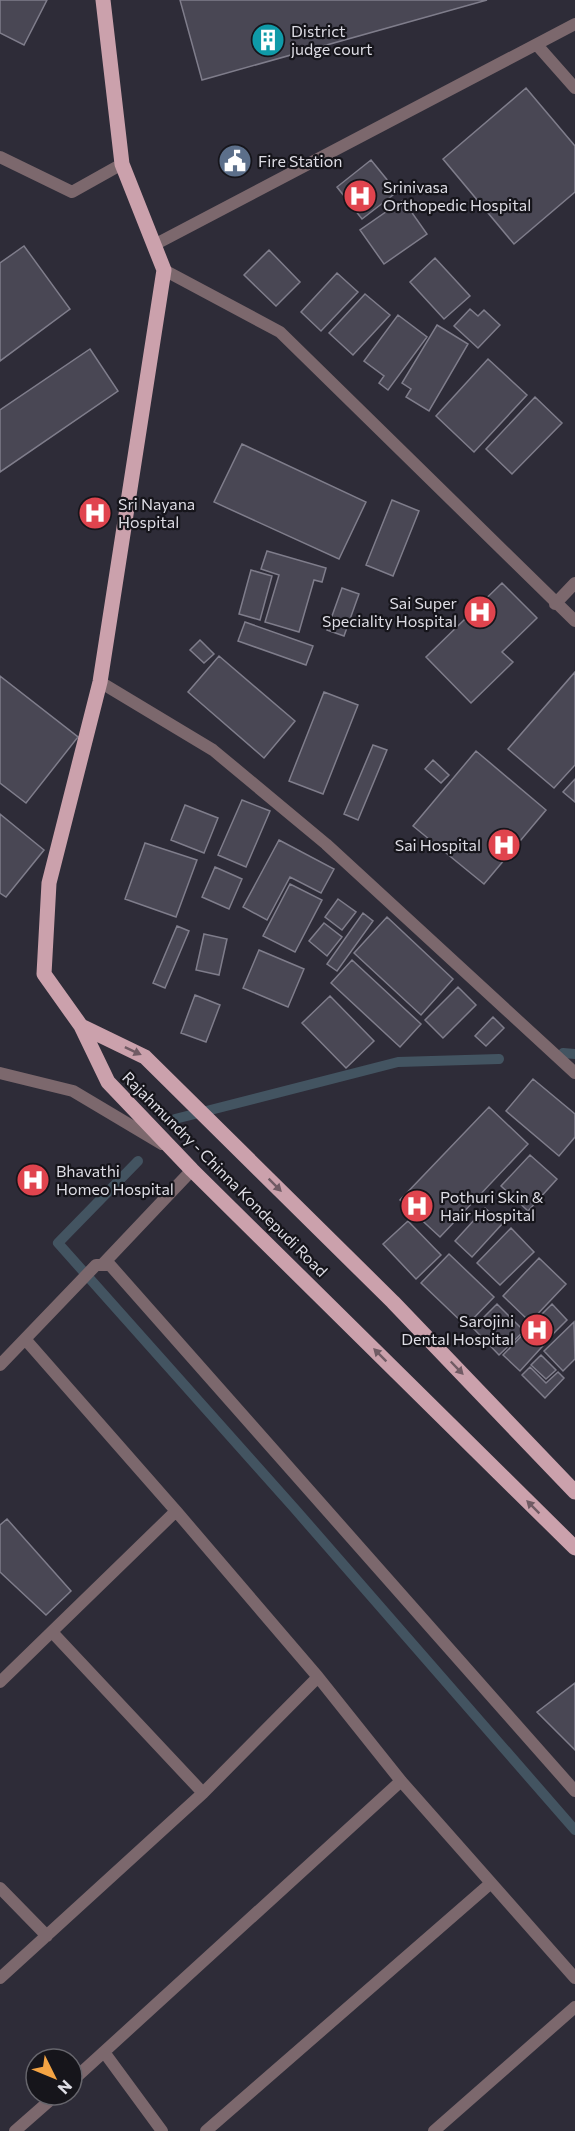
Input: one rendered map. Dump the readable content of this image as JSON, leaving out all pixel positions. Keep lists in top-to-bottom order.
{
  "streets": {
    "main road": ["Rajahmundry - Chinna Kondepudi Road"]
  },
  "places": {
    "building": ["District judge court"],
    "public building": ["Fire Station"],
    "hospital": [
      "Srinivasa Orthopedic Hospital",
      "Sri Nayana Hospital",
      "Sai Super Speciality Hospital",
      "Sai Hospital",
      "Bhavathi Homeo Hospital",
      "Pothuri Skin & Hair Hospital",
      "Sarojini Dental Hospital"
    ]
  },
  "north": "bottom right"
}
